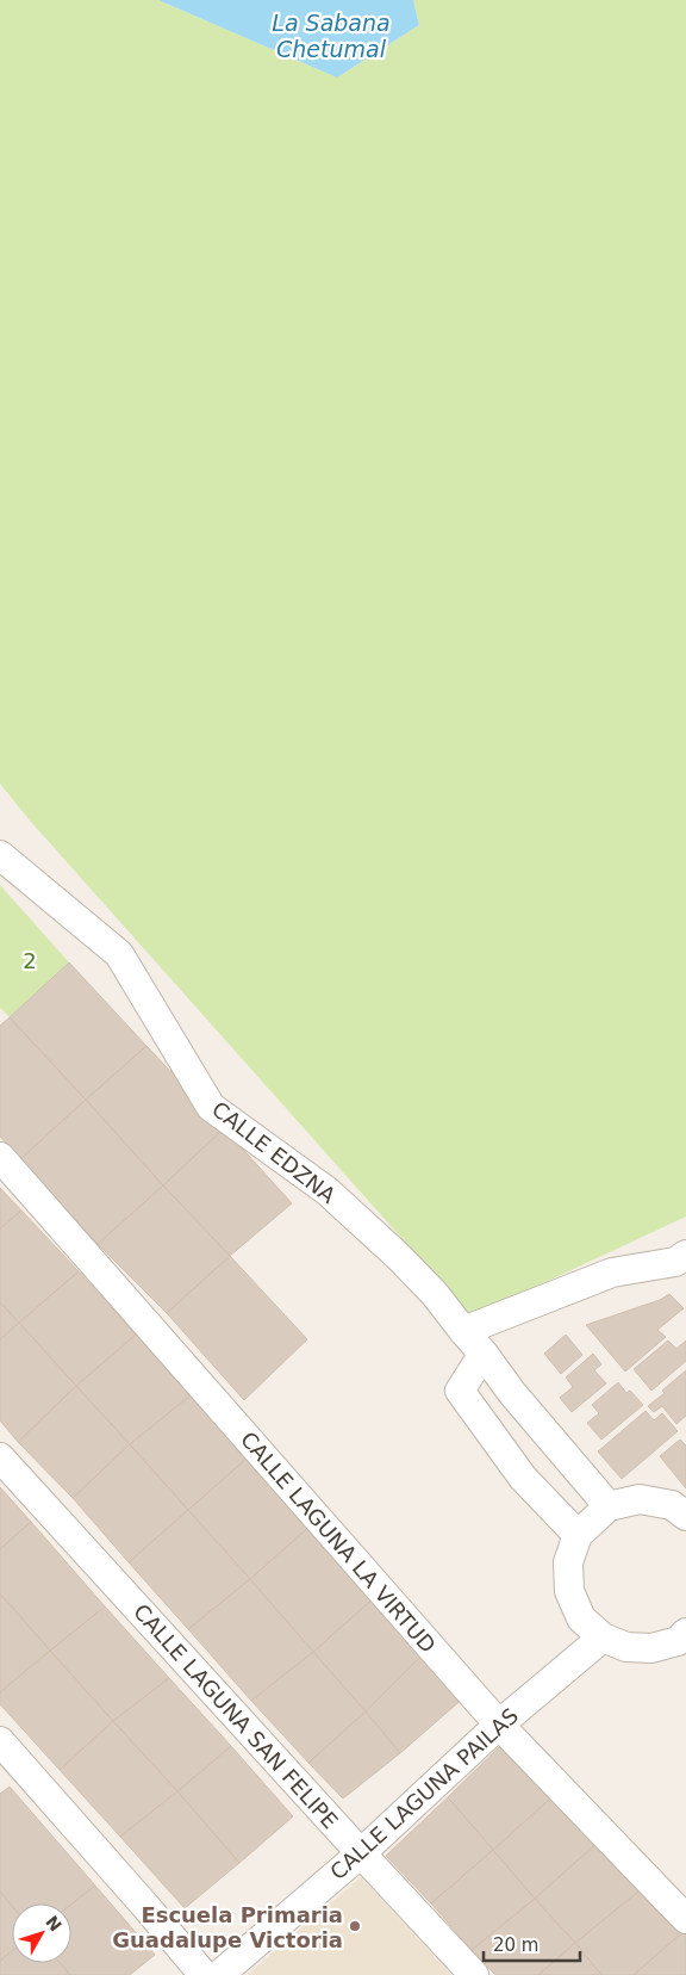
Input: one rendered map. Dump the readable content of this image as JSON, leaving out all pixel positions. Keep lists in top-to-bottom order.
{
  "streets": {
    "street": [
      "CALLE EDZNA",
      "CALLE LAGUNA LA VIRTUD",
      "CALLE LAGUNA SAN FELIPE",
      "CALLE LAGUNA PAILAS"
    ]
  },
  "crossings": [
    ["CALLE LAGUNA LA VIRTUD", "CALLE LAGUNA PAILAS"],
    ["CALLE LAGUNA SAN FELIPE", "CALLE LAGUNA PAILAS"]
  ],
  "water": ["La Sabana Chetumal"],
  "parks": ["2"],
  "places": ["Escuela Primaria Guadalupe Victoria"],
  "scale_bar": "20 m",
  "north": "top right"
}
